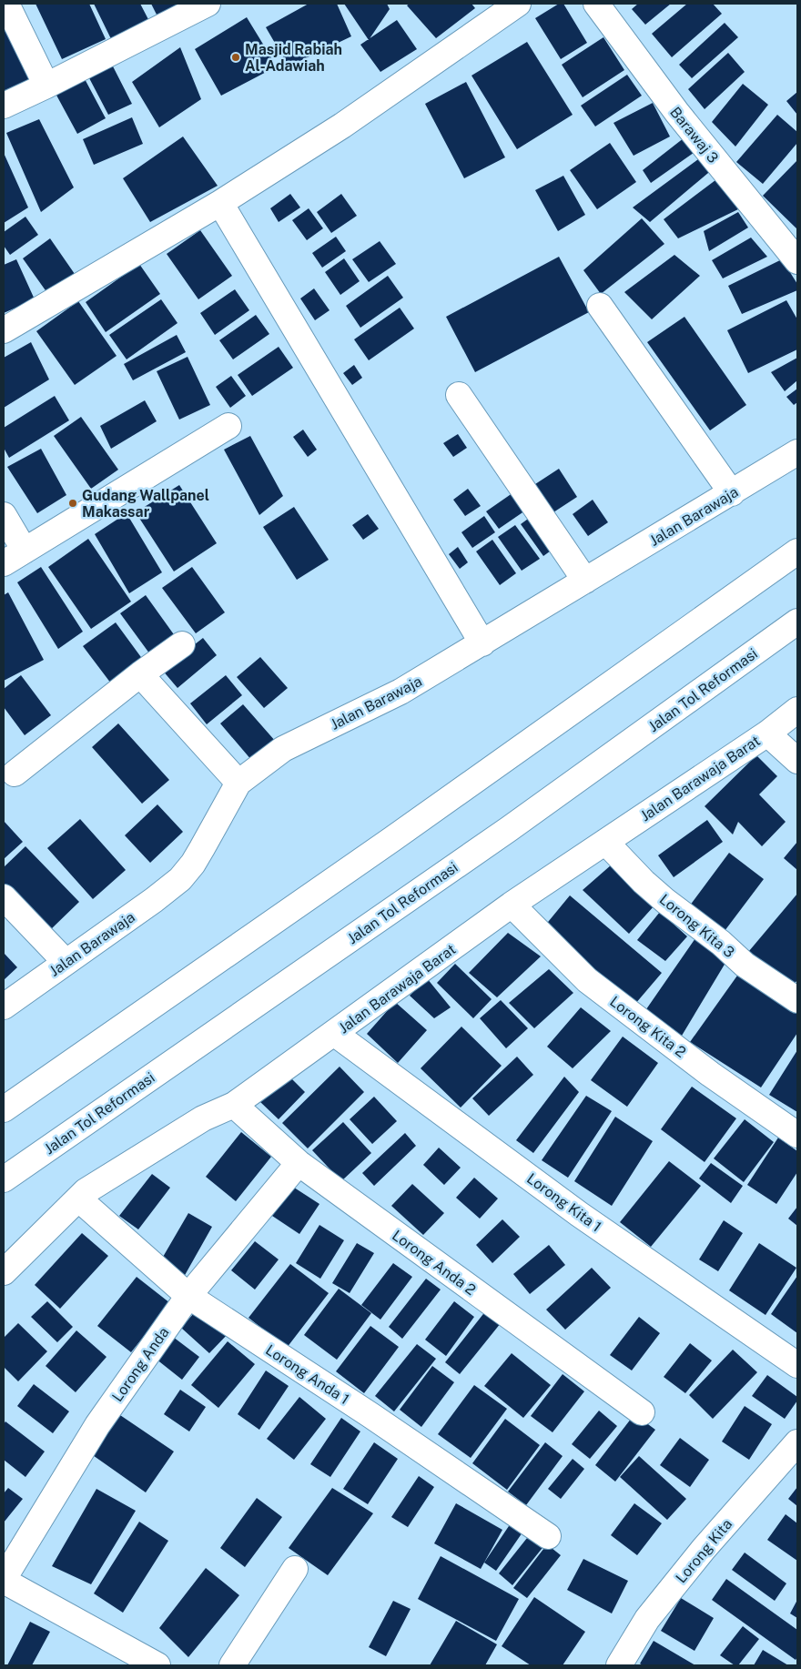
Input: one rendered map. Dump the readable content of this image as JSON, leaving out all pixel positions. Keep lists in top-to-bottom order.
{
  "streets": {
    "main road": [
      "Barawaj 3",
      "Jalan Barawaja",
      "Jalan Tol Reformasi",
      "Jalan Barawaja Barat",
      "Lorong Kita 3",
      "Lorong Kita 2",
      "Lorong Kita 1",
      "Lorong Anda 2",
      "Lorong Anda",
      "Lorong Anda 1",
      "Lorong Kita"
    ]
  },
  "crossings": [
    ["Jalan Barawaja Barat", "Lorong Kita 3"],
    ["Jalan Barawaja Barat", "Lorong Kita 2"],
    ["Jalan Barawaja Barat", "Lorong Kita 1"],
    ["Jalan Barawaja Barat", "Lorong Anda 2"],
    ["Jalan Barawaja Barat", "Lorong Anda 1"],
    ["Lorong Anda 2", "Lorong Anda"],
    ["Lorong Anda", "Lorong Anda 1"]
  ],
  "places": ["Masjid Rabiah Al-Adawiah", "Gudang Wallpanel Makassar"]
}
